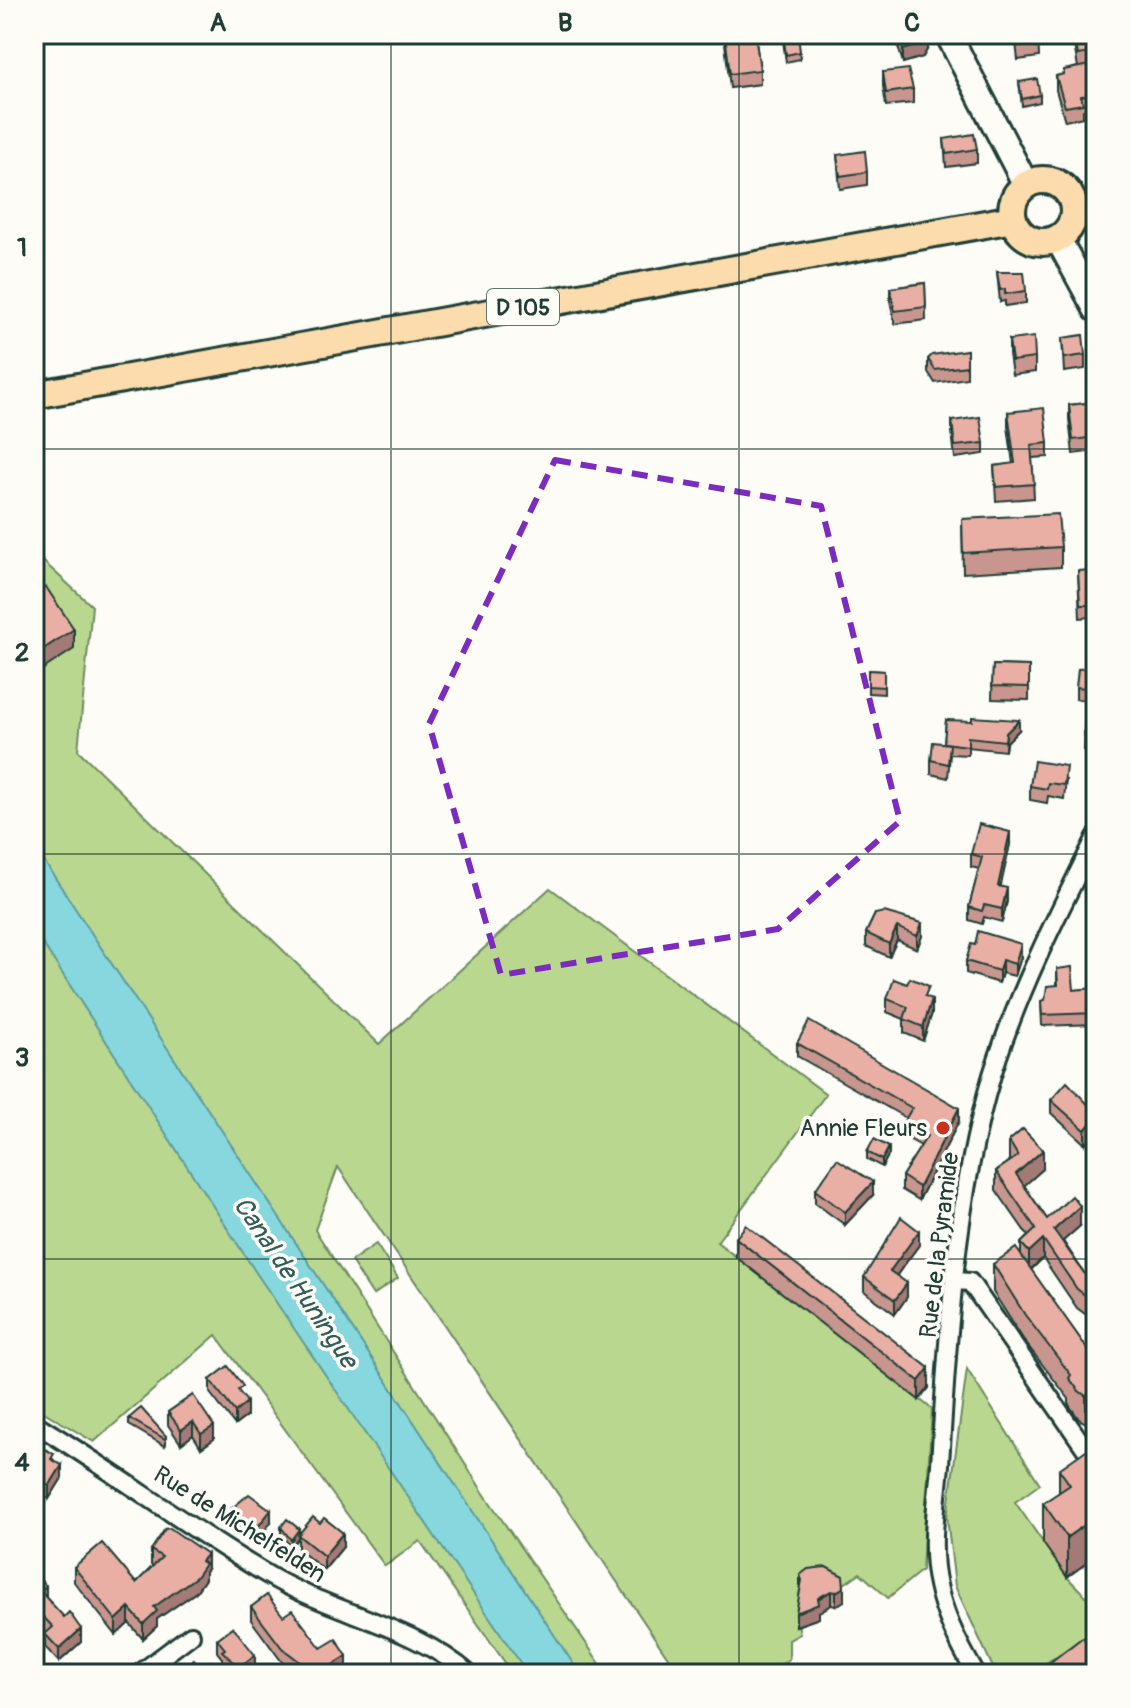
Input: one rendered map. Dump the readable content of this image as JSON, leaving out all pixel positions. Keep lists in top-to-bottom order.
{
  "streets": {
    "main road": ["D 105"],
    "street": ["Rue de la Pyramide", "Rue de Michelfelden"]
  },
  "water": ["Canal de Huningue"],
  "places": ["Annie Fleurs"],
  "grid": {
    "columns": ["A", "B", "C"],
    "rows": [
      "1",
      "2",
      "3",
      "4"
    ]
  }
}
